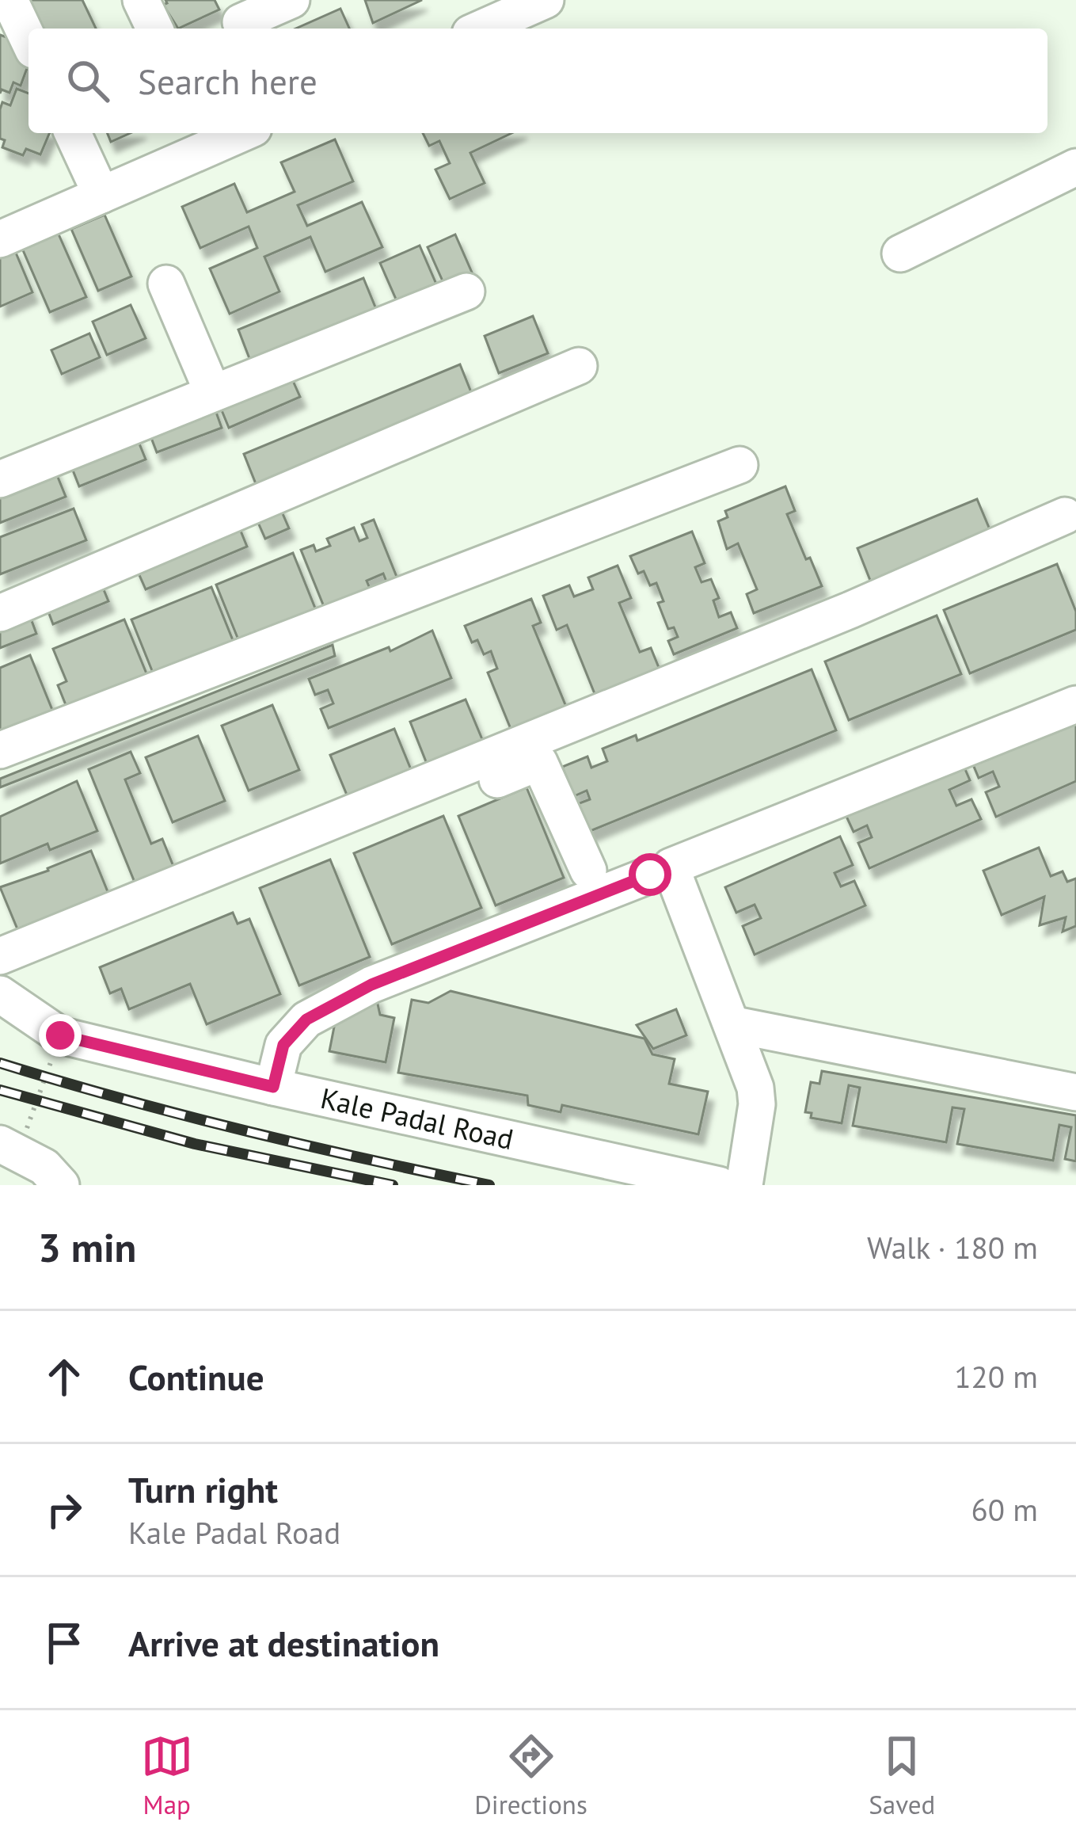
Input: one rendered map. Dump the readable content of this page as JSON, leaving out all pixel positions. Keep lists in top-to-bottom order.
{
  "streets": {
    "street": ["Kale Padal Road"]
  },
  "page": {
    "search": "Search here",
    "heading": ["3 min", "Walk · 180 m"],
    "list": [
      ["Continue", "120 m"],
      ["Turn right", "Kale Padal Road", "60 m"],
      "Arrive at destination"
    ],
    "nav": ["Map", "Directions", "Saved"]
  }
}
